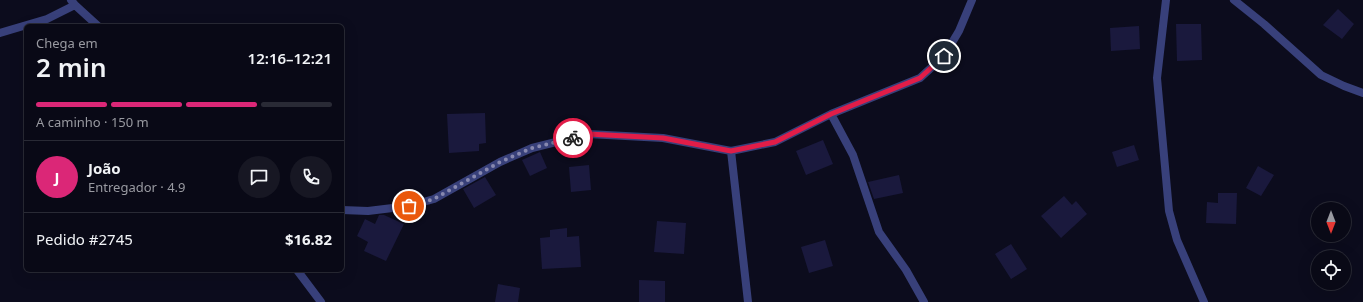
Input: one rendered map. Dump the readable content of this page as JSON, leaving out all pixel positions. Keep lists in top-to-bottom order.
{
  "north": "bottom",
  "page": {
    "heading": ["2 min", "Chega em", "12:16–12:21"],
    "panel": [
      "João",
      "Entregador · 4.9",
      "Pedido #2745",
      "$16.82"
    ],
    "bar": "A caminho · 150 m",
    "round": "J"
  }
}
